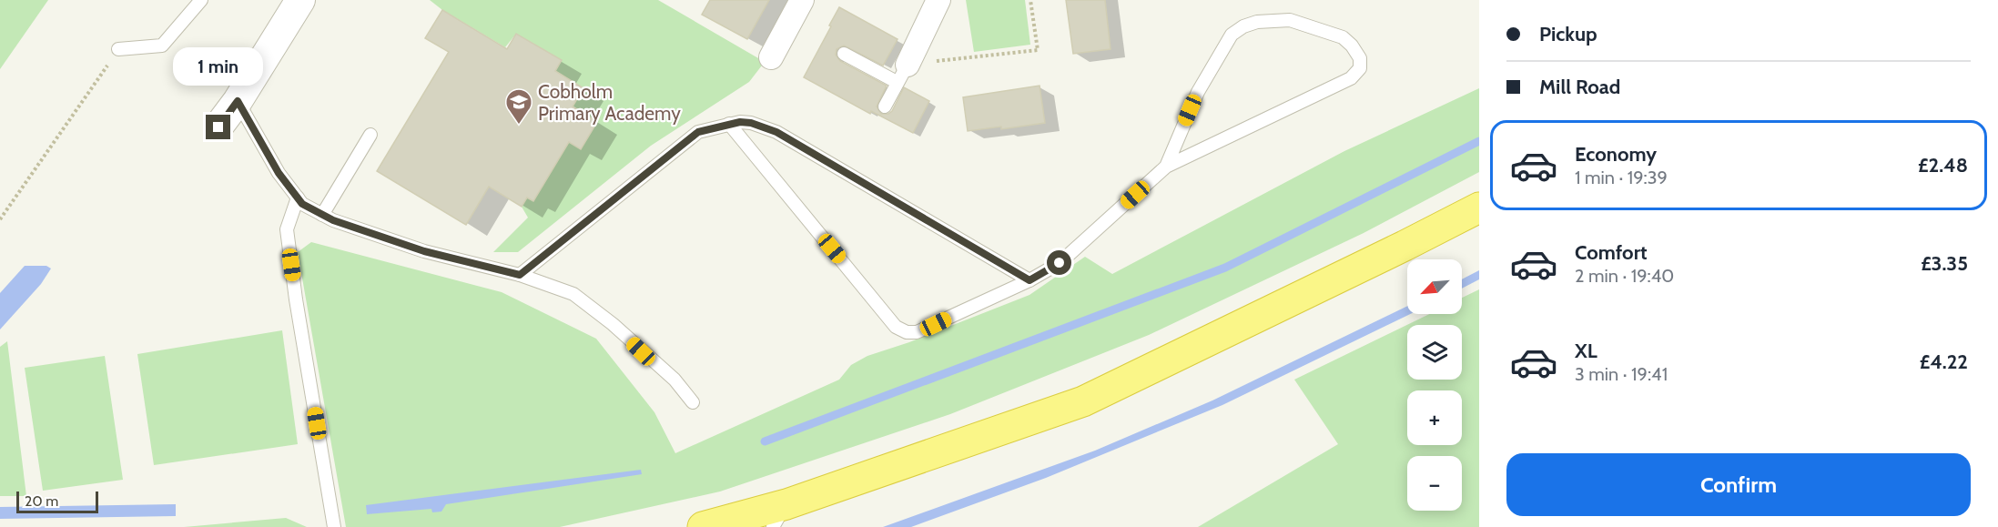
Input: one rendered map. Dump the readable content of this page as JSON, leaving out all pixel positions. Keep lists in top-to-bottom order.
{
  "places": {
    "school or university": ["Cobholm Primary Academy"]
  },
  "scale_bar": "20 m",
  "north": "bottom left",
  "page": {
    "banner": ["Pickup", "Mill Road"],
    "bubble": "1 min",
    "list": [
      {
        "name": "Economy",
        "note": "1 min · 19:39",
        "value": "£2.48"
      },
      {
        "name": "Comfort",
        "note": "2 min · 19:40",
        "value": "£3.35"
      },
      {
        "name": "XL",
        "note": "3 min · 19:41",
        "value": "£4.22"
      }
    ],
    "map_buttons": ["+", "−"],
    "buttons": "Confirm",
    "scale": "20 m"
  }
}
